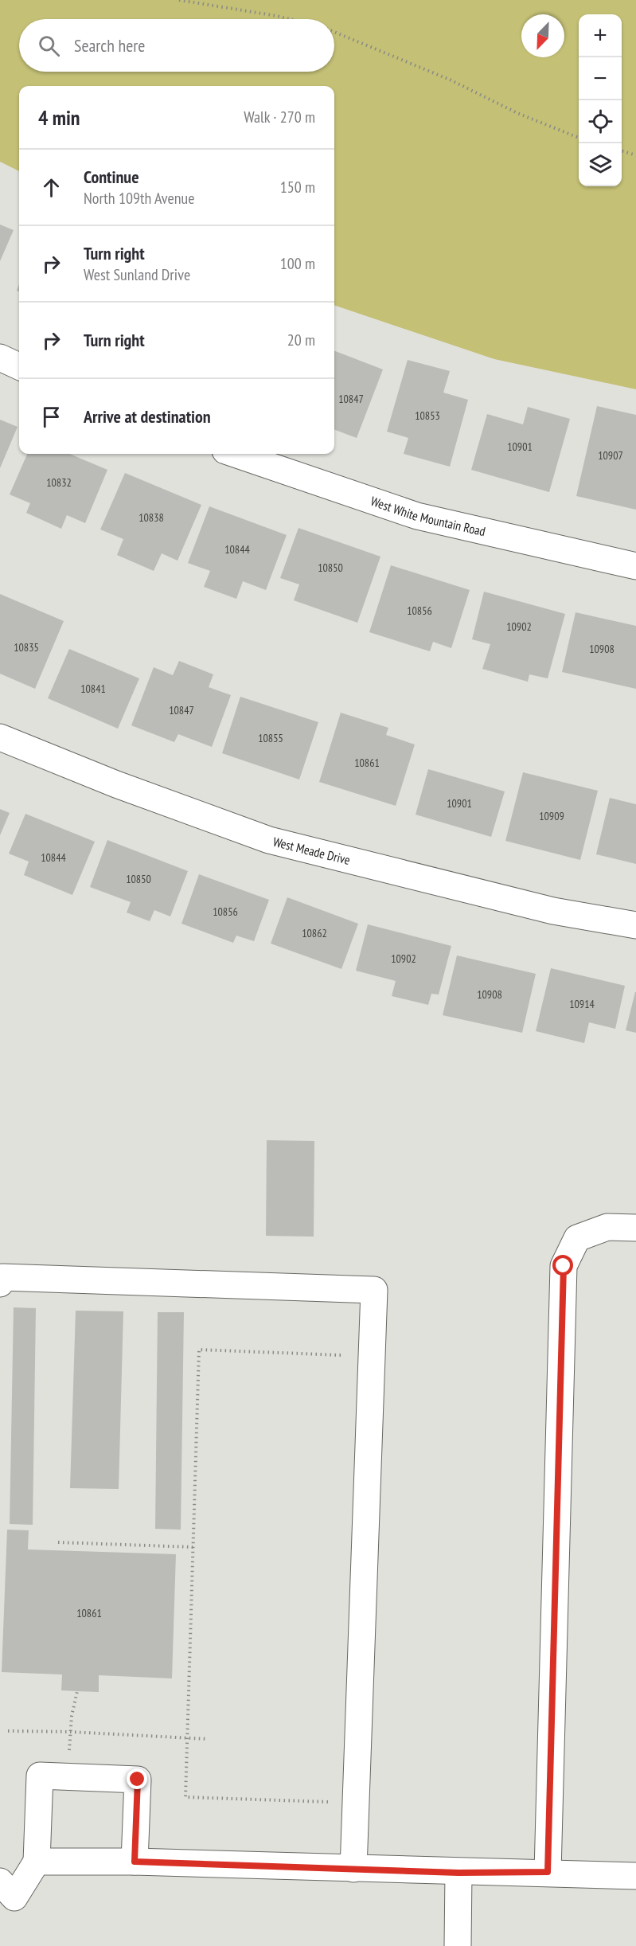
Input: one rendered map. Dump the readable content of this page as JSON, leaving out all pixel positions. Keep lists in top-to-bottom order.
{
  "streets": {
    "street": ["West White Mountain Road", "West Meade Drive"]
  },
  "house_numbers": [
    "10847",
    "10853",
    "10901",
    "10907",
    "10832",
    "10838",
    "10844",
    "10850",
    "10856",
    "10902",
    "10835",
    "10908",
    "10841",
    "10847",
    "10855",
    "10861",
    "10901",
    "10909",
    "10844",
    "10850",
    "10856",
    "10862",
    "10902",
    "10908",
    "10914",
    "10861"
  ],
  "north": "bottom left",
  "page": {
    "map_buttons": ["+", "−"],
    "search": "Search here",
    "heading": ["4 min", "Walk · 270 m"],
    "list": [
      ["Continue", "North 109th Avenue", "150 m"],
      ["Turn right", "West Sunland Drive", "100 m"],
      ["Turn right", "20 m"],
      "Arrive at destination"
    ]
  }
}
